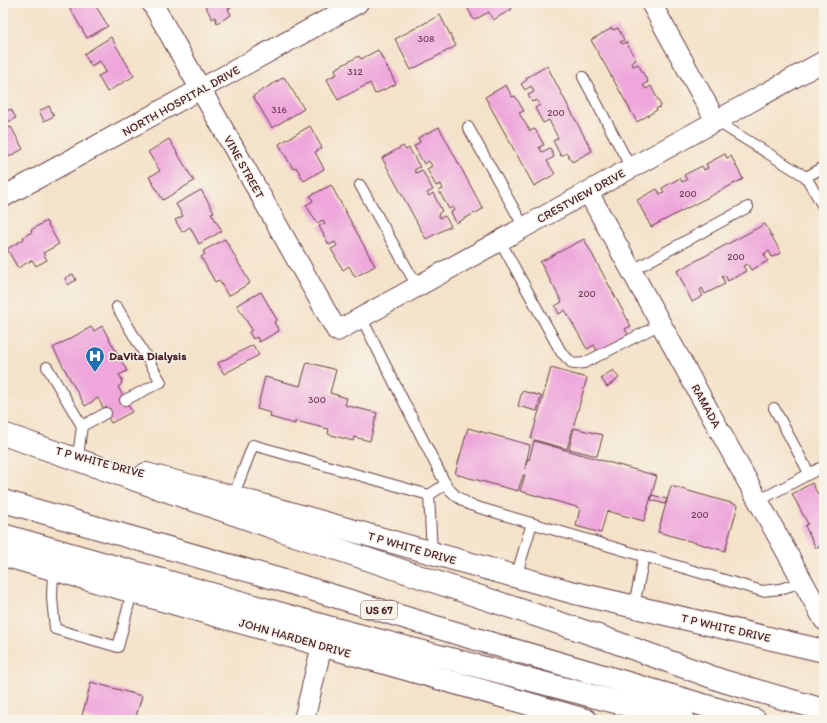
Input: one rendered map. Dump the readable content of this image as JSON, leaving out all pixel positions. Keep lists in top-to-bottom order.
{
  "streets": {
    "main road": ["T P WHITE DRIVE", "US 67", "JOHN HARDEN DRIVE"],
    "street": [
      "NORTH HOSPITAL DRIVE",
      "VINE STREET",
      "CRESTVIEW DRIVE",
      "RAMADA"
    ]
  },
  "crossings": [
    ["NORTH HOSPITAL DRIVE", "VINE STREET"],
    ["VINE STREET", "CRESTVIEW DRIVE"],
    ["CRESTVIEW DRIVE", "RAMADA"]
  ],
  "places": {
    "hospital": ["DaVita Dialysis"]
  },
  "house_numbers": [
    "308",
    "312",
    "316",
    "200",
    "200",
    "200",
    "200",
    "300",
    "200"
  ]
}
